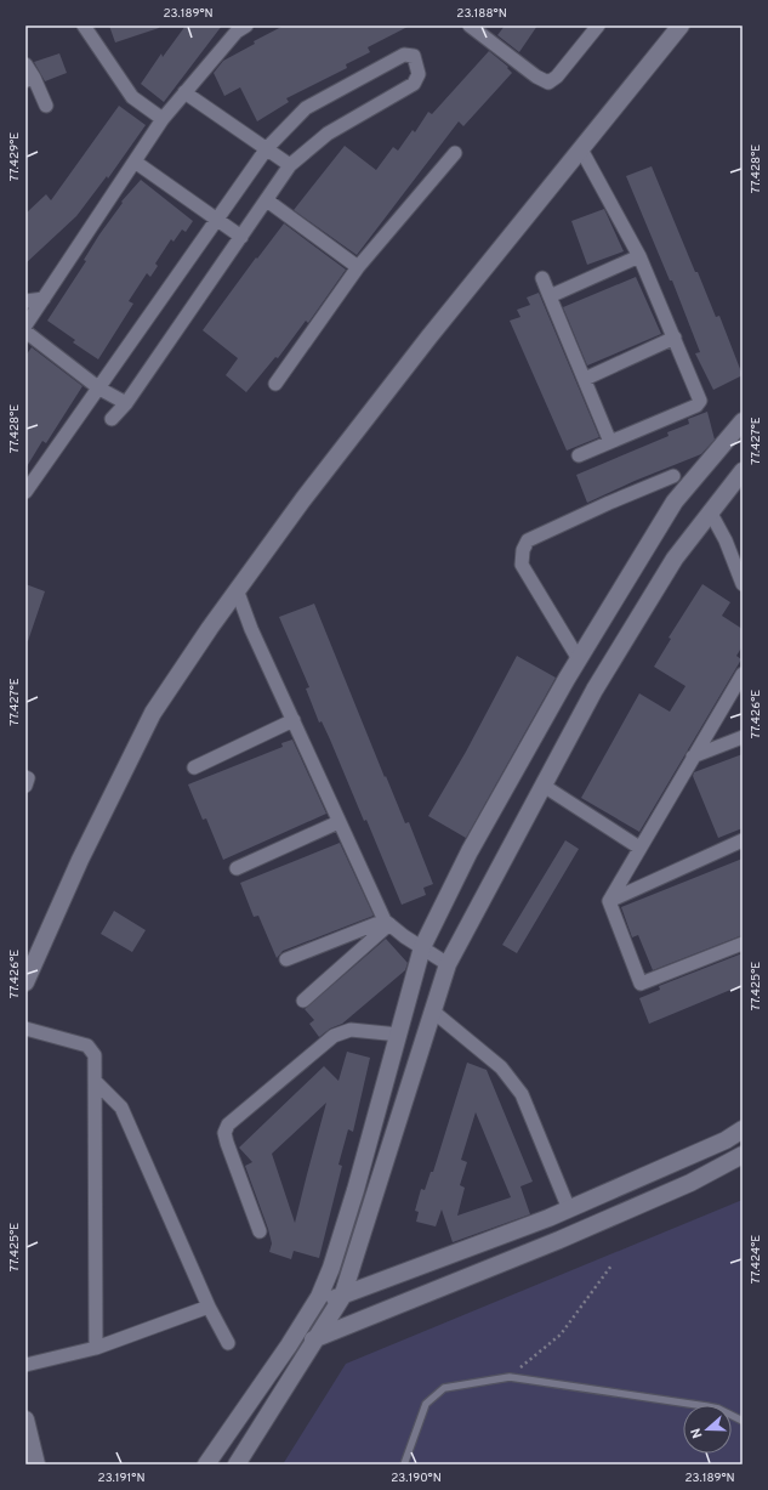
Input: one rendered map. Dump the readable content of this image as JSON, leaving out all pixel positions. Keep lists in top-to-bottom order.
{
  "north": "left",
  "coordinates": [
    "23.189°N",
    "23.188°N",
    "77.429°E",
    "77.428°E",
    "77.427°E",
    "77.426°E",
    "77.425°E",
    "77.424°E",
    "23.191°N",
    "23.190°N"
  ]
}
